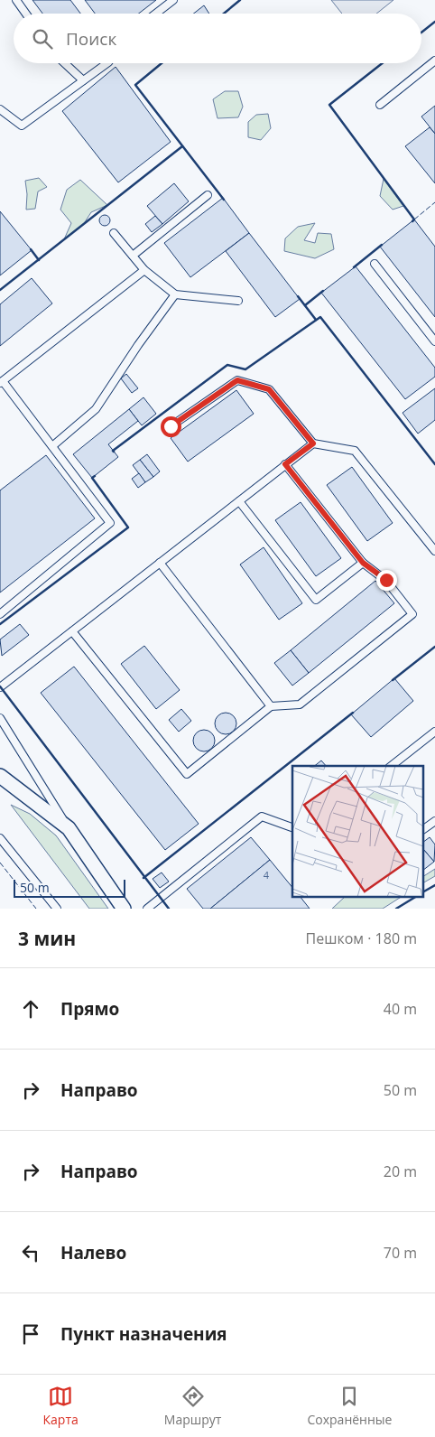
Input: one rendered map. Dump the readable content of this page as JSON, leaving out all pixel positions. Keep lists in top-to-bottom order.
{
  "house_numbers": ["4"],
  "scale_bar": "50 m",
  "page": {
    "search": "Поиск",
    "scale": "50 m",
    "heading": ["3 мин", "Пешком · 180 m"],
    "list": [
      ["Прямо", "40 m"],
      ["Направо", "50 m"],
      ["Направо", "20 m"],
      ["Налево", "70 m"],
      "Пункт назначения"
    ],
    "nav": ["Карта", "Маршрут", "Сохранённые"]
  }
}
